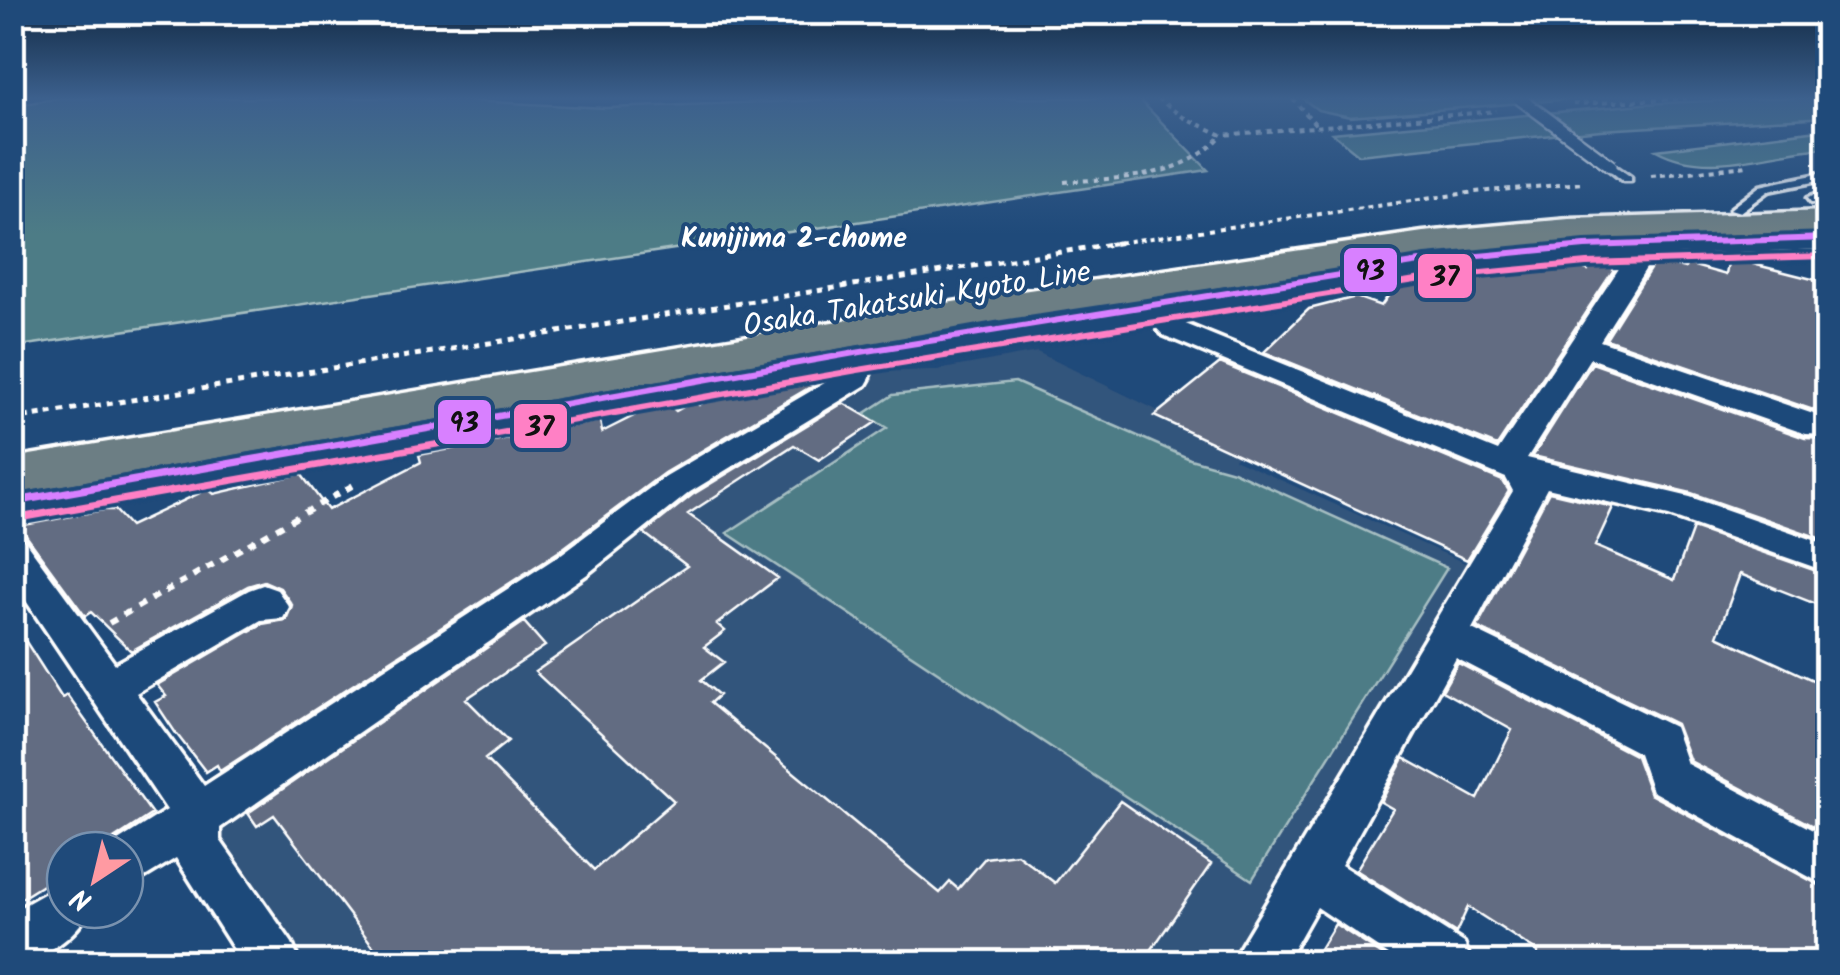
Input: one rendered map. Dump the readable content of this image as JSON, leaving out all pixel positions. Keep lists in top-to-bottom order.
{
  "streets": {
    "main road": ["Osaka Takatsuki Kyoto Line"]
  },
  "districts": ["Kunijima 2-chome"],
  "lines": ["transit line 93", "transit line 37"],
  "north": "bottom left"
}
